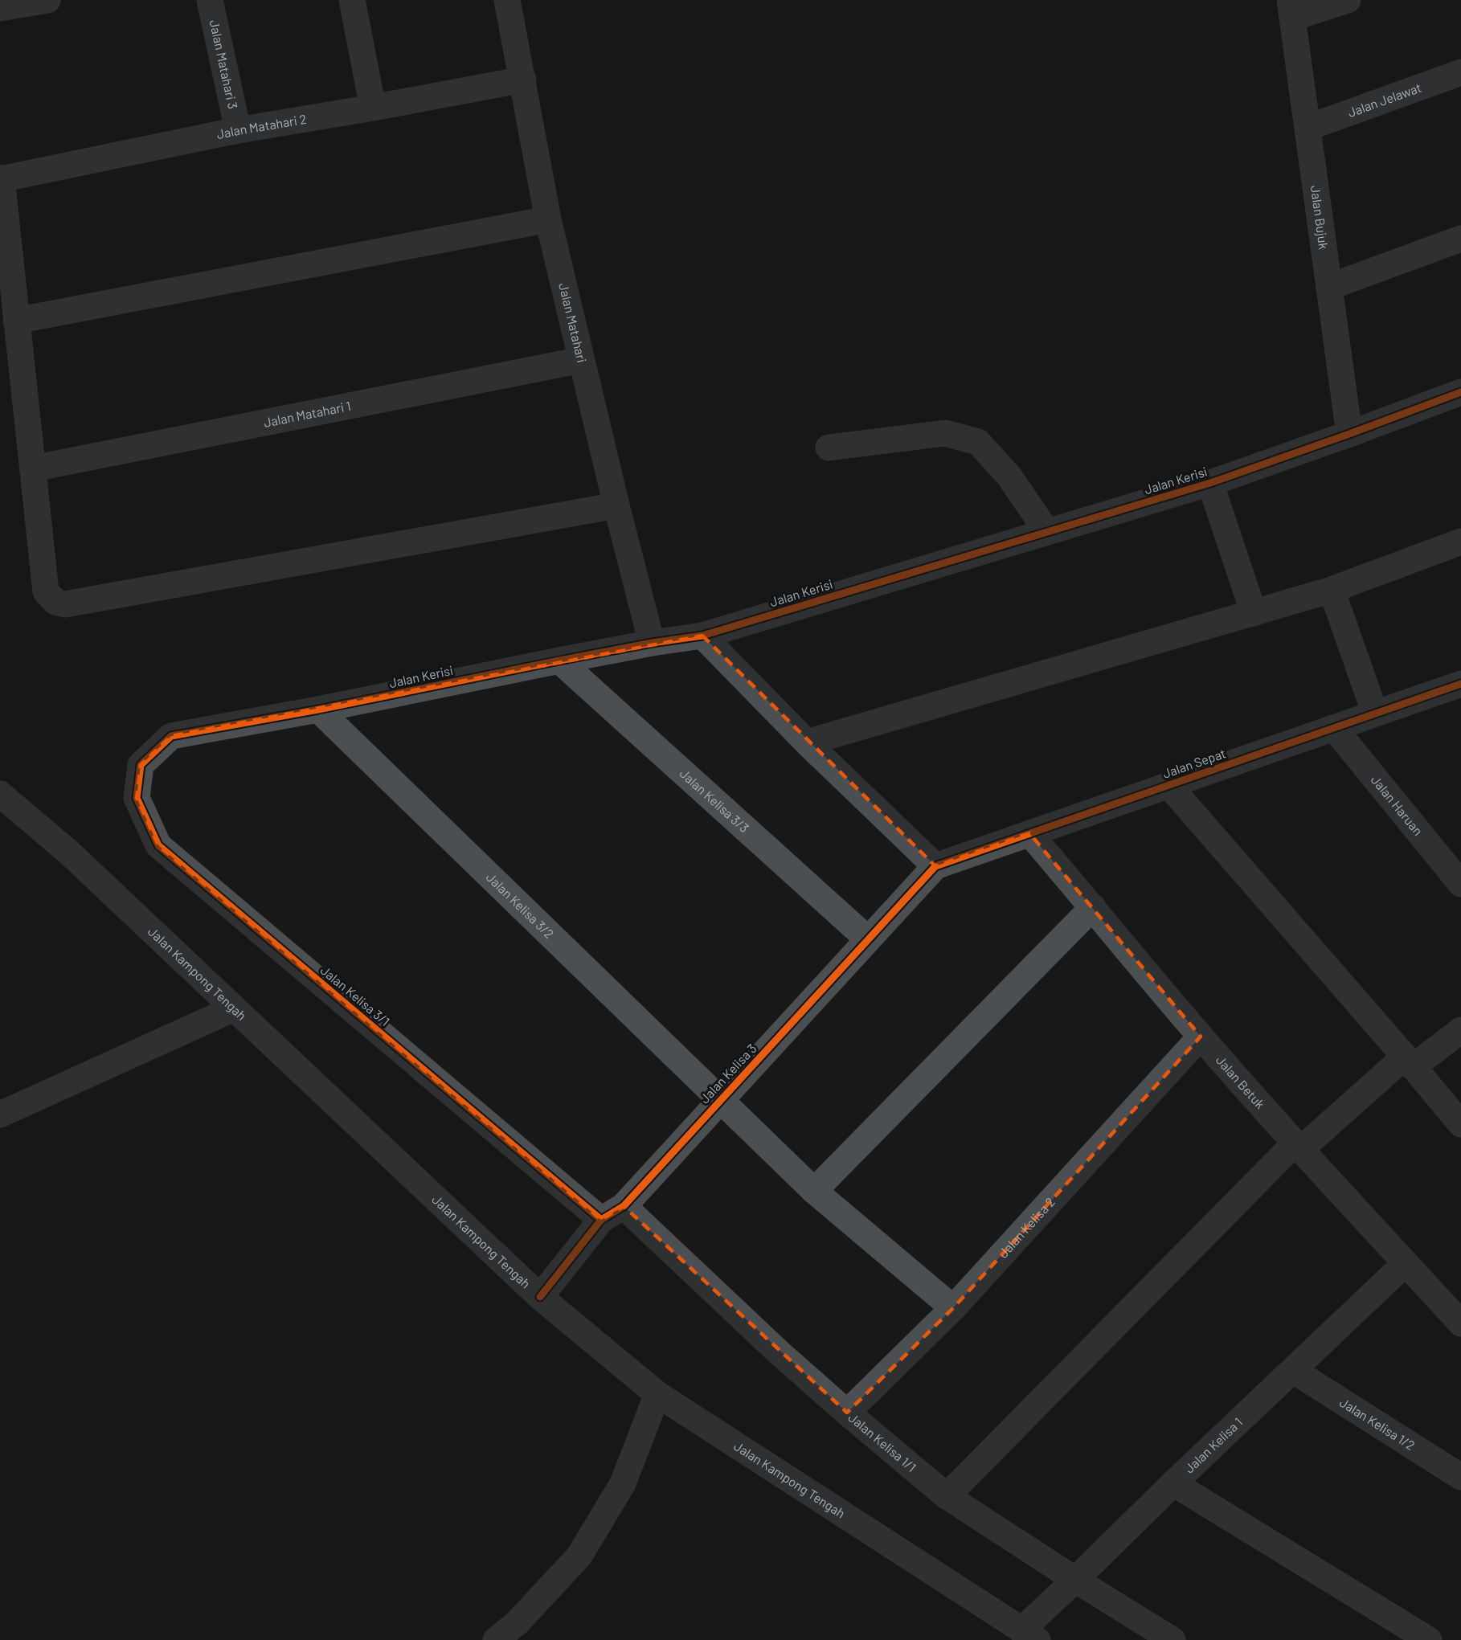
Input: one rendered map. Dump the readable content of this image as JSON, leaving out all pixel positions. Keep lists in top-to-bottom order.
{
  "streets": {
    "street": [
      "Jalan Matahari 3",
      "Jalan Jelawat",
      "Jalan Matahari 2",
      "Jalan Bujuk",
      "Jalan Matahari",
      "Jalan Matahari 1",
      "Jalan Kerisi",
      "Jalan Sepat",
      "Jalan Kelisa 3/3",
      "Jalan Haruan",
      "Jalan Kelisa 3/2",
      "Jalan Kampong Tengah",
      "Jalan Kelisa 3/1",
      "Jalan Kelisa 3",
      "Jalan Betuk",
      "Jalan Kelisa 2",
      "Jalan Kelisa 1/2",
      "Jalan Kelisa 1/1",
      "Jalan Kelisa 1"
    ]
  },
  "crossings": [
    ["Jalan Matahari 3", "Jalan Matahari 2"],
    ["Jalan Jelawat", "Jalan Bujuk"],
    ["Jalan Matahari 2", "Jalan Matahari"],
    ["Jalan Bujuk", "Jalan Kerisi"],
    ["Jalan Matahari", "Jalan Matahari 1"],
    ["Jalan Matahari", "Jalan Kerisi"],
    ["Jalan Kerisi", "Jalan Kelisa 3/3"],
    ["Jalan Kerisi", "Jalan Kelisa 3/2"],
    ["Jalan Kerisi", "Jalan Kelisa 3/1"],
    ["Jalan Sepat", "Jalan Haruan"],
    ["Jalan Sepat", "Jalan Kelisa 3"],
    ["Jalan Sepat", "Jalan Betuk"],
    ["Jalan Kelisa 3/3", "Jalan Kelisa 3"],
    ["Jalan Kelisa 3/2", "Jalan Kelisa 3"],
    ["Jalan Kelisa 3/2", "Jalan Kelisa 2"],
    ["Jalan Kampong Tengah", "Jalan Kelisa 3"],
    ["Jalan Kampong Tengah", "Jalan Kelisa 1"],
    ["Jalan Kelisa 3/1", "Jalan Kelisa 3"],
    ["Jalan Kelisa 3", "Jalan Kelisa 1/1"],
    ["Jalan Betuk", "Jalan Kelisa 2"],
    ["Jalan Betuk", "Jalan Kelisa 1"],
    ["Jalan Kelisa 2", "Jalan Kelisa 1/1"],
    ["Jalan Kelisa 1/2", "Jalan Kelisa 1"],
    ["Jalan Kelisa 1/1", "Jalan Kelisa 1"]
  ]
}
